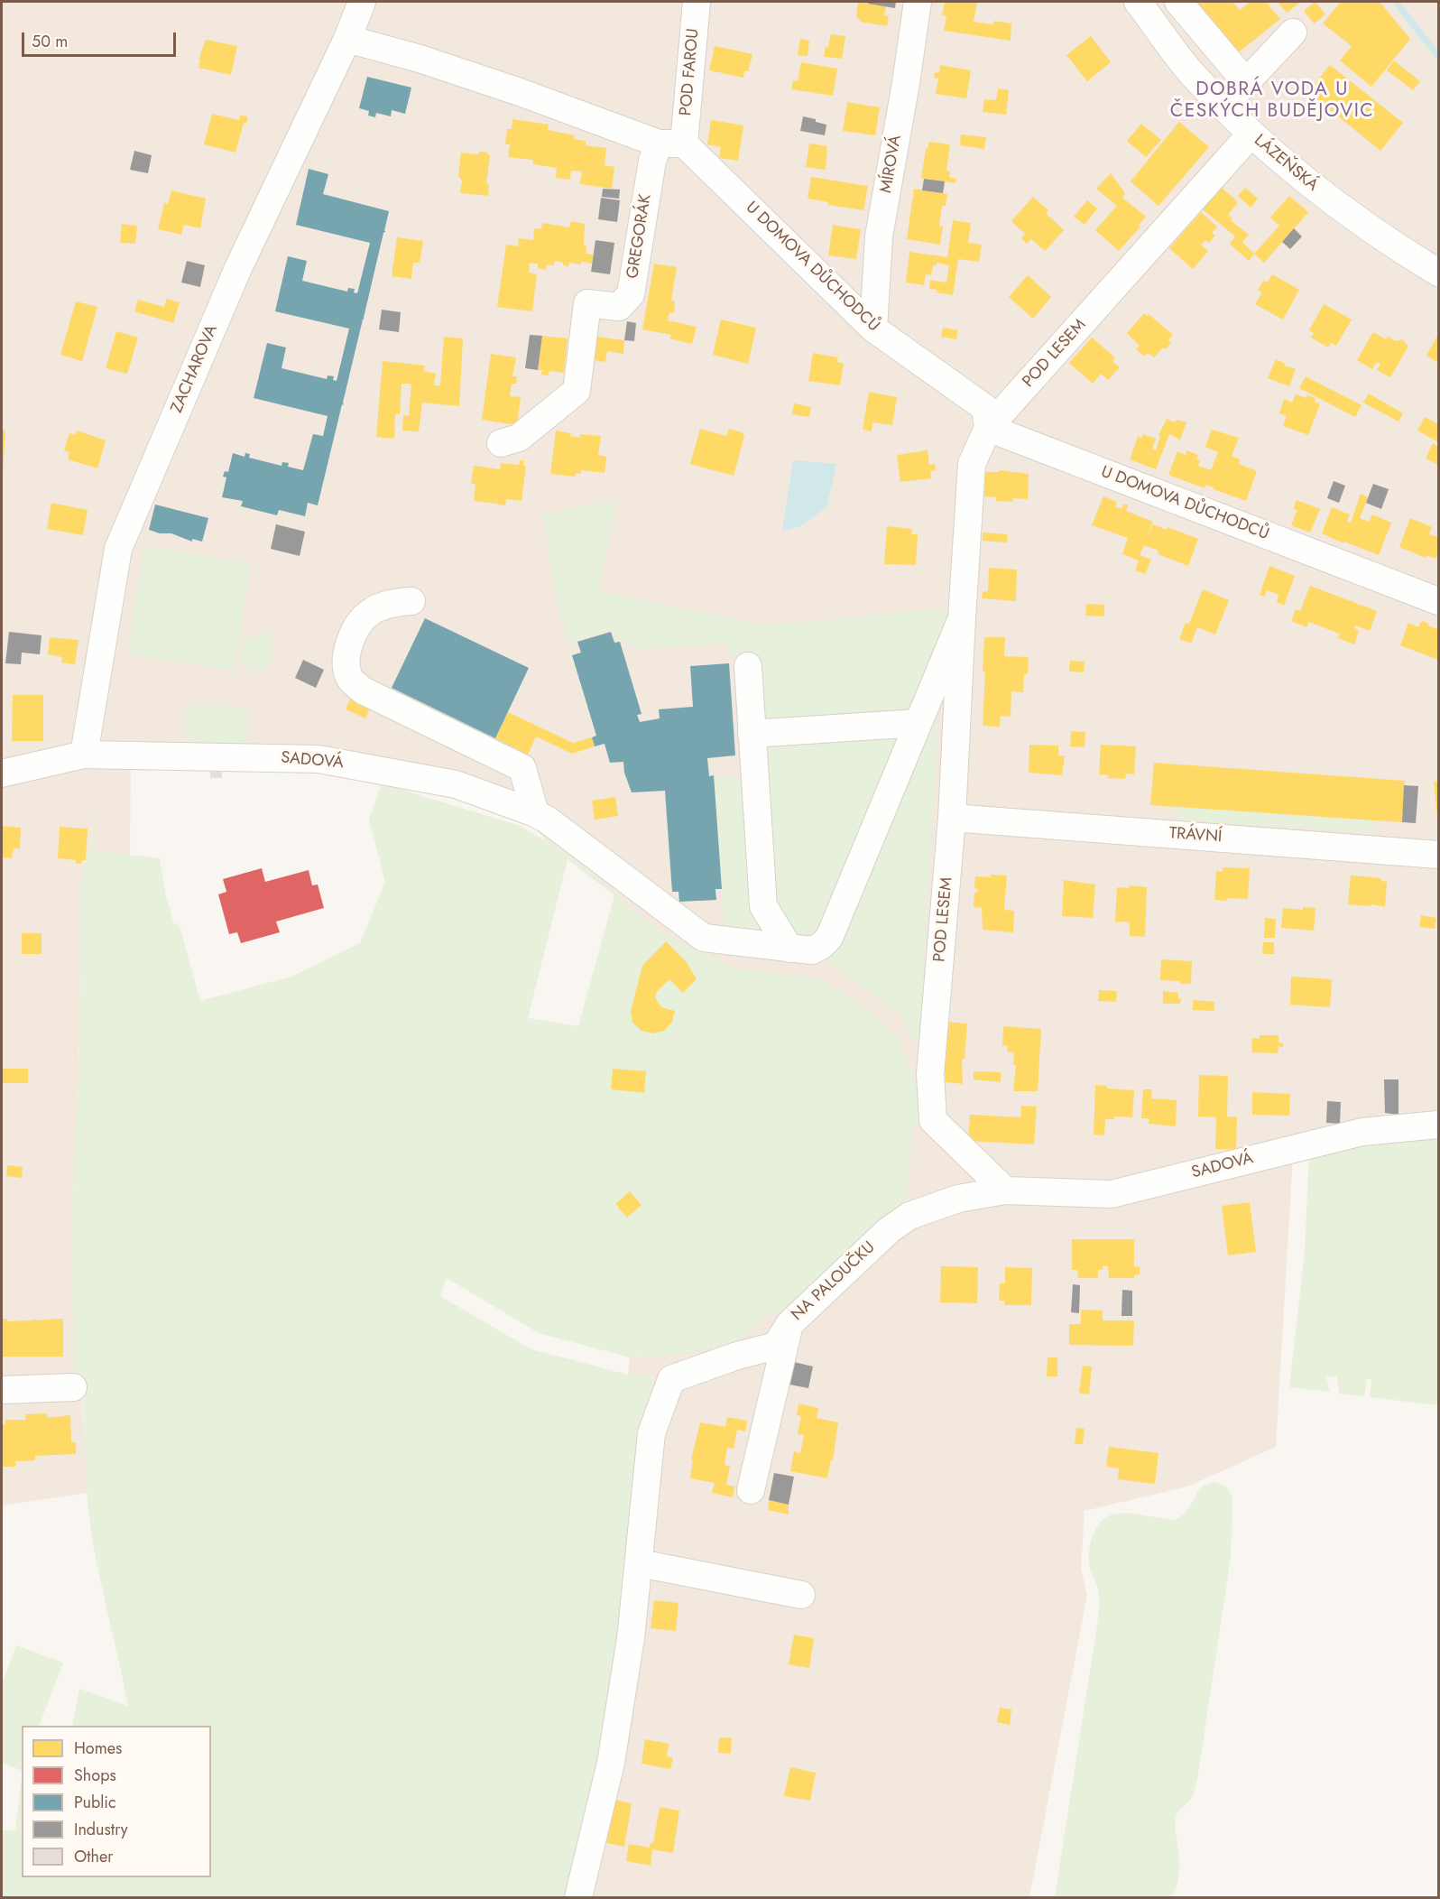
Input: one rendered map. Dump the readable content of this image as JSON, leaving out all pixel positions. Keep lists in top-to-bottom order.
{
  "streets": {
    "street": [
      "POD FAROU",
      "LÁZEŇSKÁ",
      "MÍROVÁ",
      "GREGORÁK",
      "U DOMOVA DŮCHODCŮ",
      "POD LESEM",
      "ZACHAROVA",
      "SADOVÁ",
      "TRÁVNÍ",
      "NA PALOUČKU"
    ]
  },
  "crossings": [
    ["POD FAROU", "GREGORÁK"],
    ["POD FAROU", "U DOMOVA DŮCHODCŮ"],
    ["LÁZEŇSKÁ", "POD LESEM"],
    ["MÍROVÁ", "U DOMOVA DŮCHODCŮ"],
    ["GREGORÁK", "U DOMOVA DŮCHODCŮ"],
    ["U DOMOVA DŮCHODCŮ", "POD LESEM"],
    ["U DOMOVA DŮCHODCŮ", "ZACHAROVA"],
    ["POD LESEM", "SADOVÁ"],
    ["POD LESEM", "TRÁVNÍ"],
    ["POD LESEM", "NA PALOUČKU"],
    ["ZACHAROVA", "SADOVÁ"],
    ["SADOVÁ", "NA PALOUČKU"]
  ],
  "districts": ["DOBRÁ VODA U ČESKÝCH BUDĚJOVIC"],
  "legend": [
    "Homes",
    "Shops",
    "Public",
    "Industry",
    "Other"
  ],
  "scale_bar": "50 m"
}
